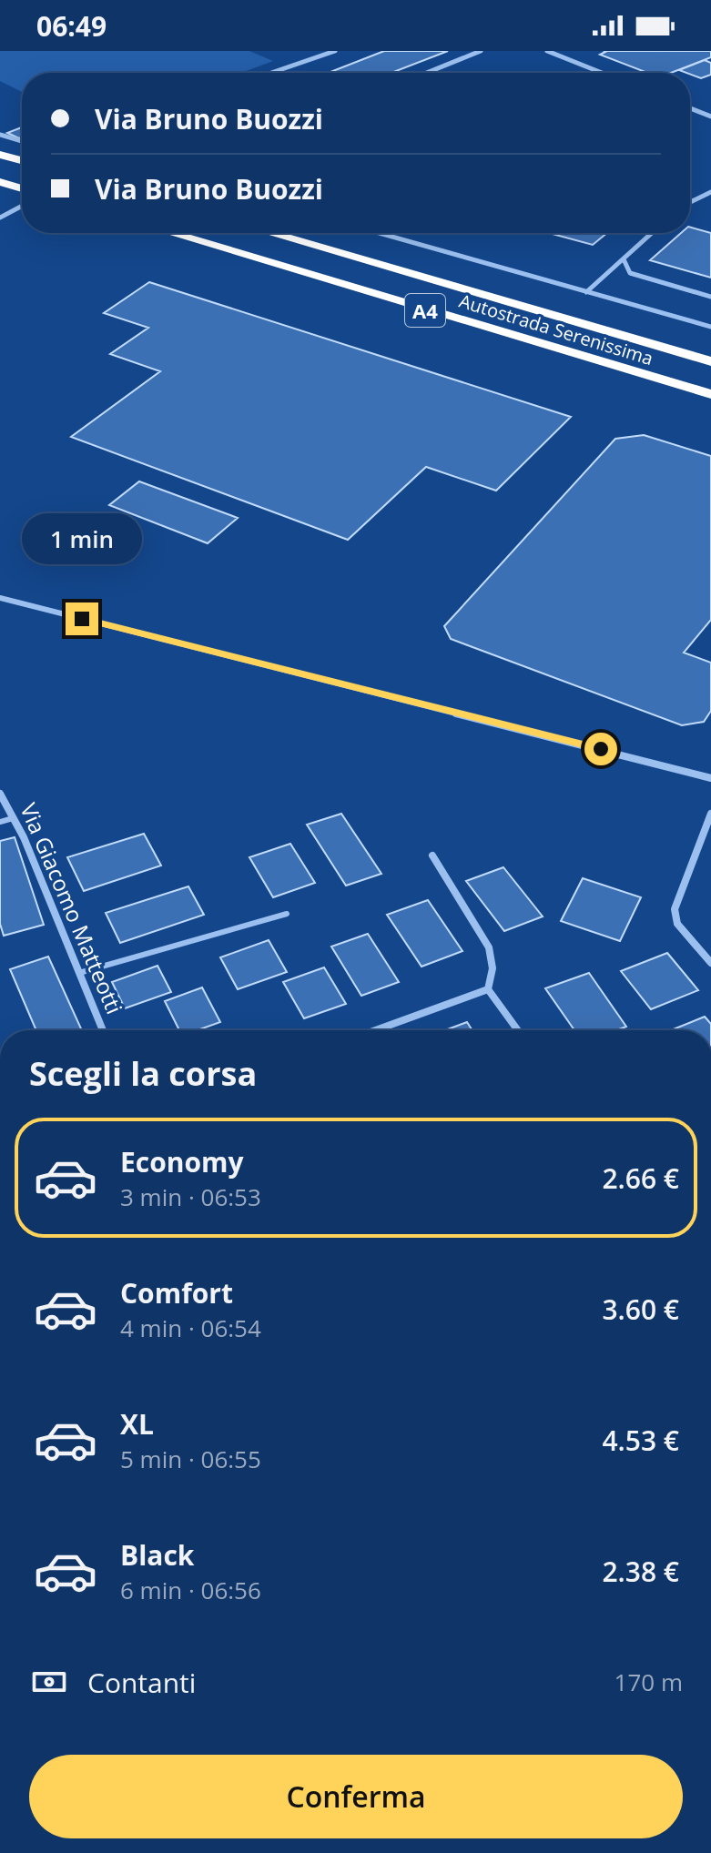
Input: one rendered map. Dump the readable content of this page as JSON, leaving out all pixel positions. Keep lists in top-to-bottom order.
{
  "streets": {
    "highway": ["A4", "Autostrada Serenissima"],
    "street": ["Via Giacomo Matteotti"]
  },
  "page": {
    "status": "06:49",
    "banner": ["Via Bruno Buozzi", "Via Bruno Buozzi"],
    "bubble": "1 min",
    "heading": "Scegli la corsa",
    "list": [
      {
        "name": "Economy",
        "note": "3 min · 06:53",
        "value": "2.66 €"
      },
      {
        "name": "Comfort",
        "note": "4 min · 06:54",
        "value": "3.60 €"
      },
      {
        "name": "XL",
        "note": "5 min · 06:55",
        "value": "4.53 €"
      },
      {
        "name": "Black",
        "note": "6 min · 06:56",
        "value": "2.38 €"
      }
    ],
    "pay": ["Contanti", "170 m"],
    "buttons": "Conferma"
  }
}
